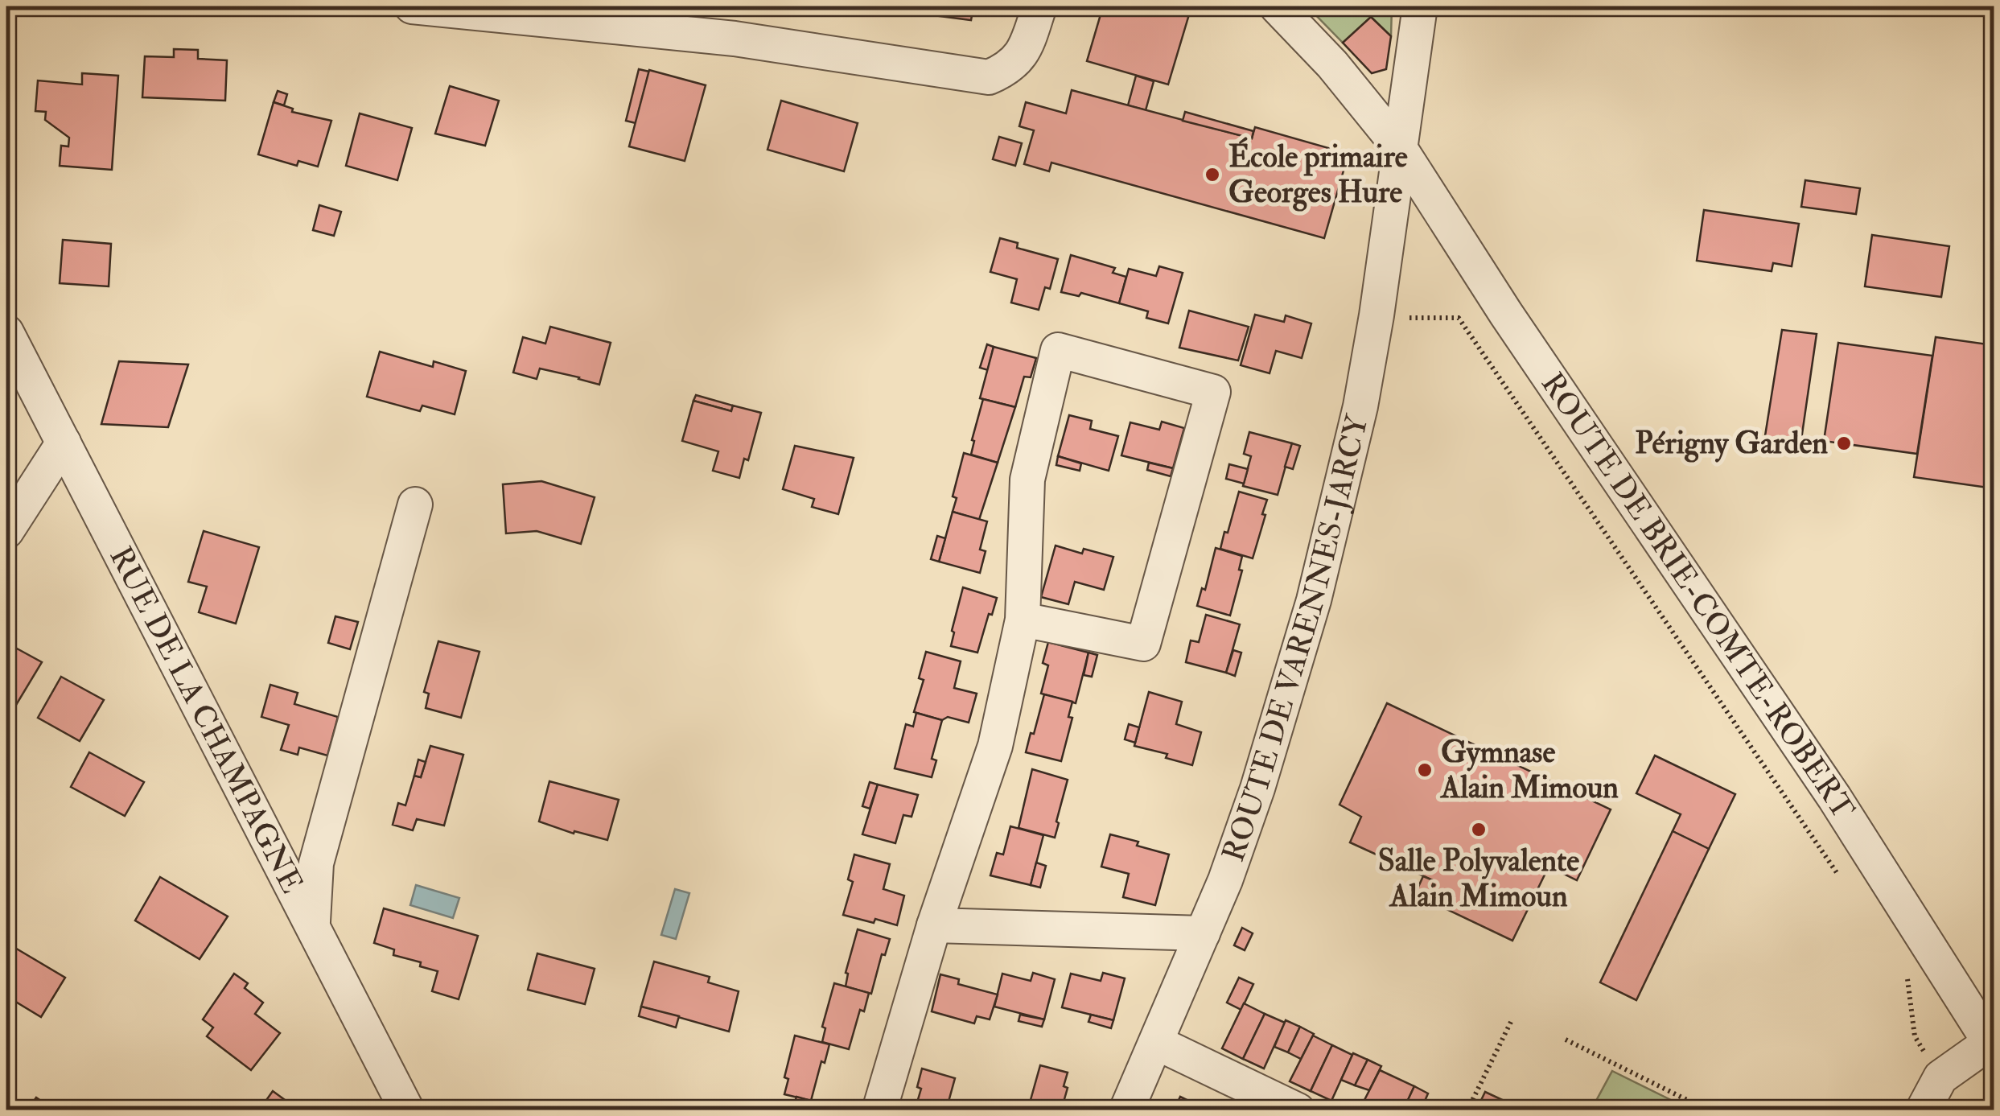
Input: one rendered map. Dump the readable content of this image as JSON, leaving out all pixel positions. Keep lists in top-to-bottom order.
{
  "streets": {
    "street": ["ROUTE DE BRIE-COMTE-ROBERT", "ROUTE DE VARENNES-JARCY", "RUE DE LA CHAMPAGNE"]
  },
  "crossings": [
    ["ROUTE DE BRIE-COMTE-ROBERT", "ROUTE DE VARENNES-JARCY"]
  ],
  "places": [
    "École primaire Georges Hure",
    "Périgny Garden",
    "Gymnase Alain Mimoun",
    "Salle Polyvalente Alain Mimoun"
  ]
}
